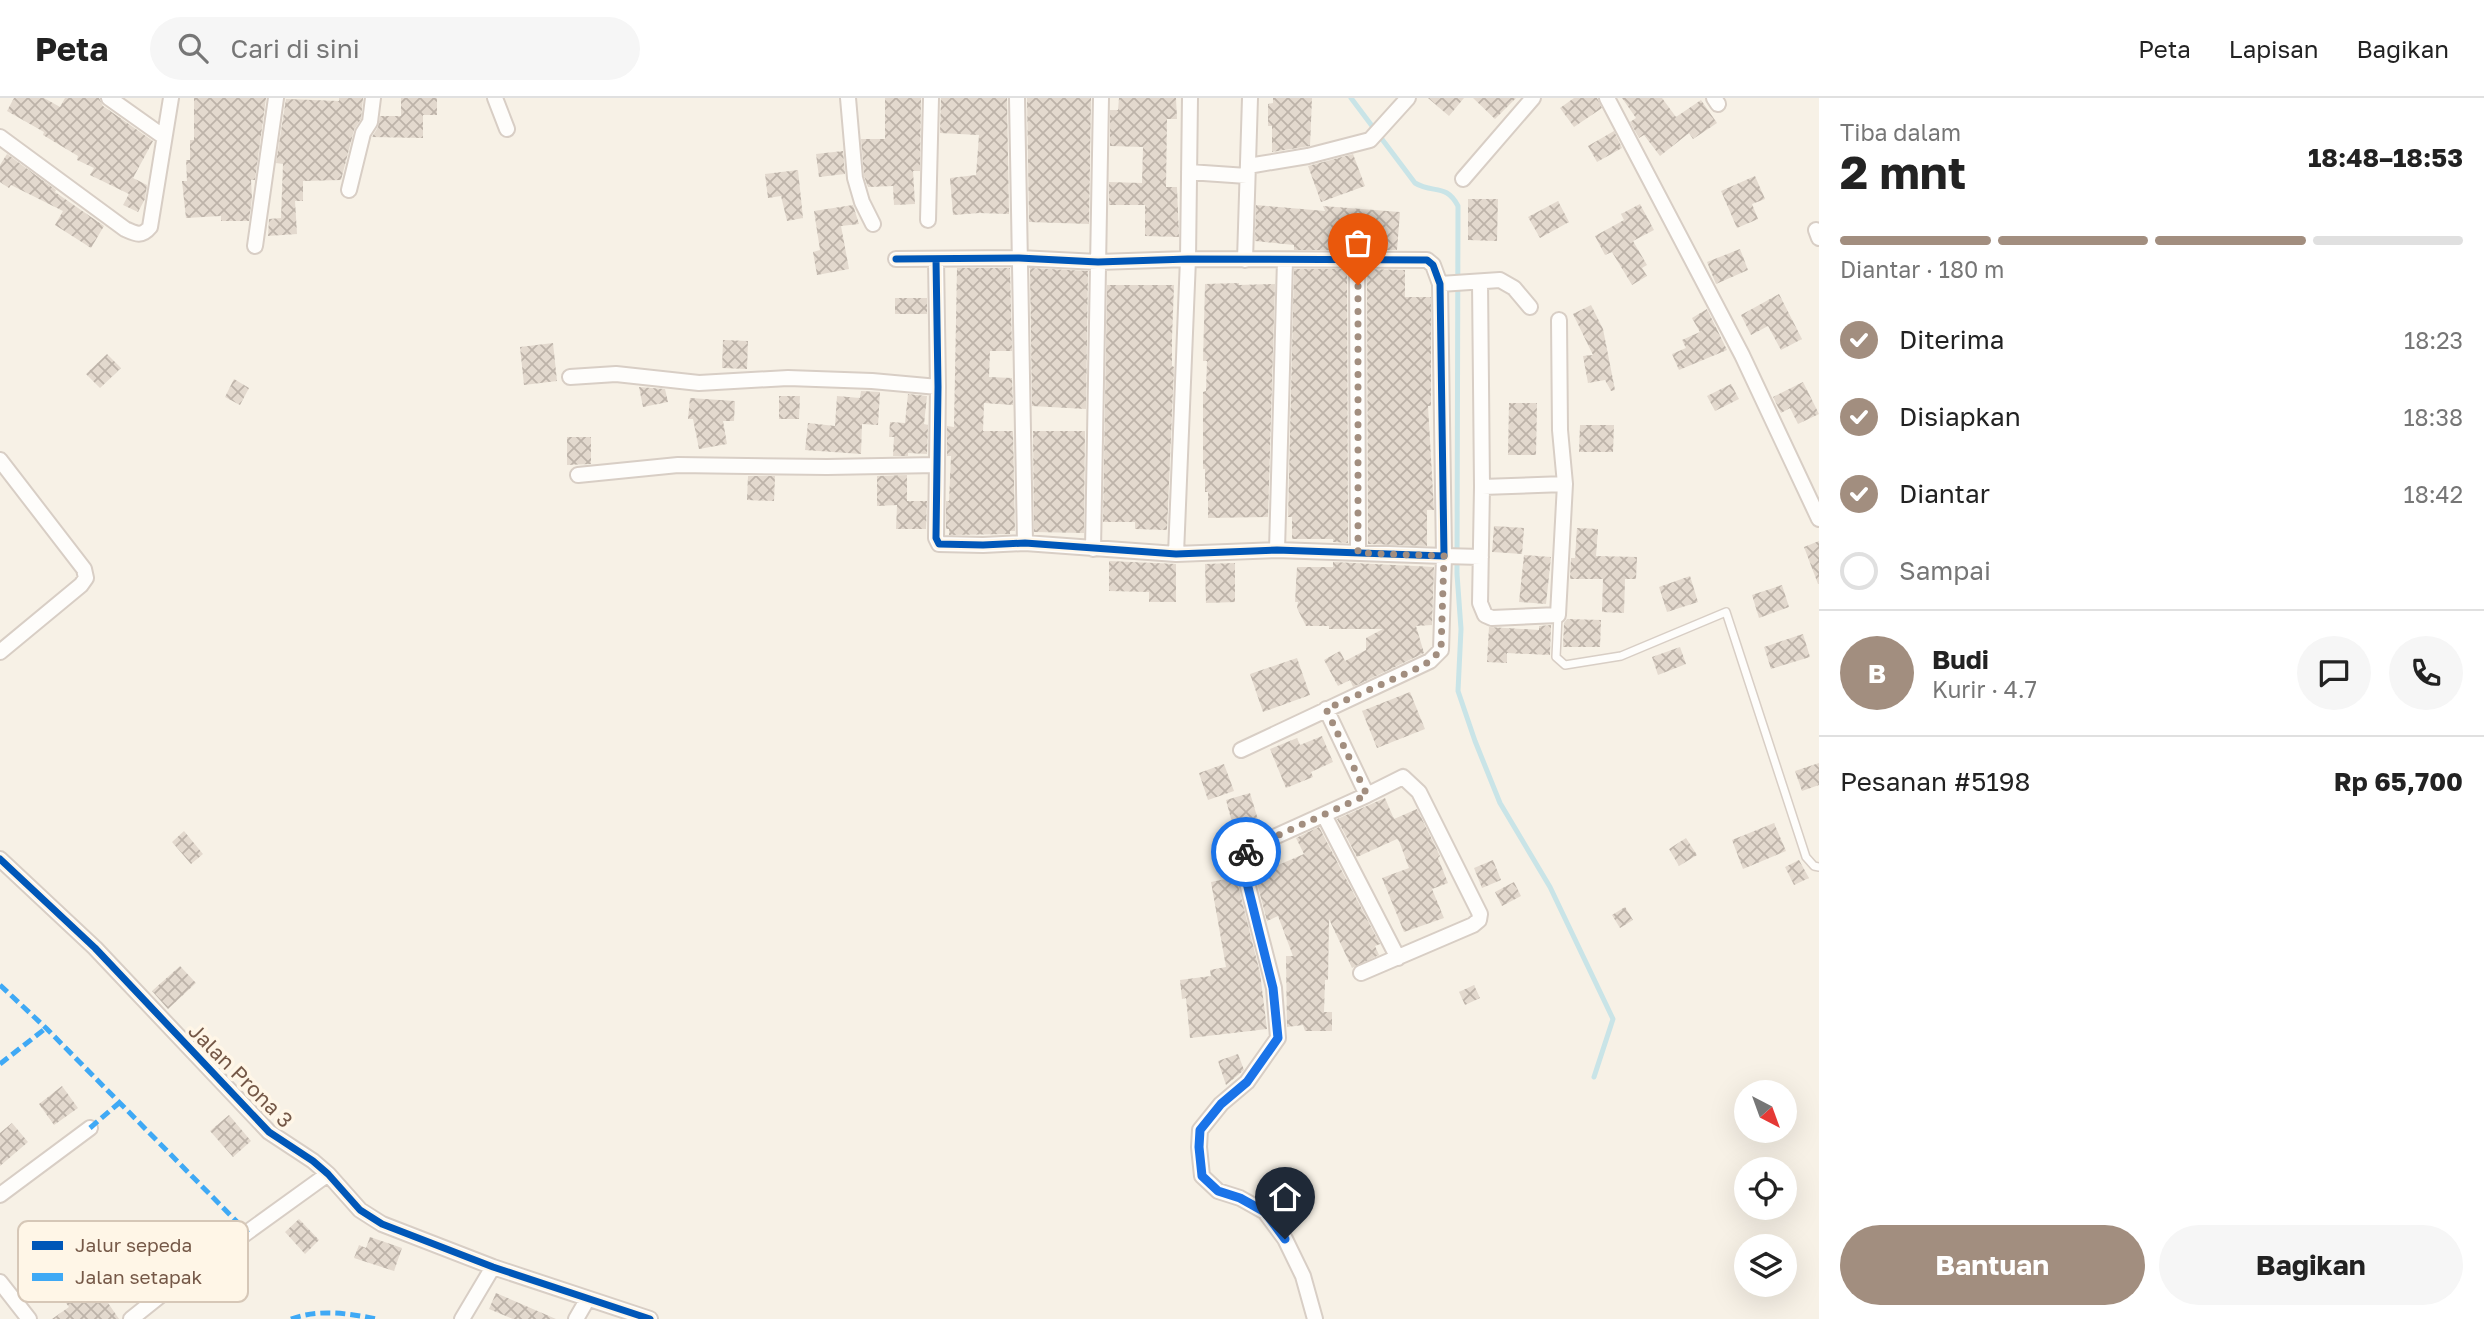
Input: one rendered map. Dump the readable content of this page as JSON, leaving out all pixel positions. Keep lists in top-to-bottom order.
{
  "streets": {
    "street": ["Jalan Prona 3"]
  },
  "legend": ["Jalur sepeda", "Jalan setapak"],
  "north": "bottom right",
  "page": {
    "header": "Peta",
    "search": "Cari di sini",
    "nav": ["Peta", "Lapisan", "Bagikan"],
    "heading": ["2 mnt", "Tiba dalam", "18:48–18:53"],
    "panel": [
      "Budi",
      "Kurir · 4.7",
      "Pesanan #5198",
      "Rp 65,700"
    ],
    "bar": "Diantar · 180 m",
    "list": [
      ["Diterima", "18:23"],
      ["Disiapkan", "18:38"],
      ["Diantar", "18:42"],
      "Sampai"
    ],
    "round": "B",
    "buttons": ["Bantuan", "Bagikan"]
  }
}
